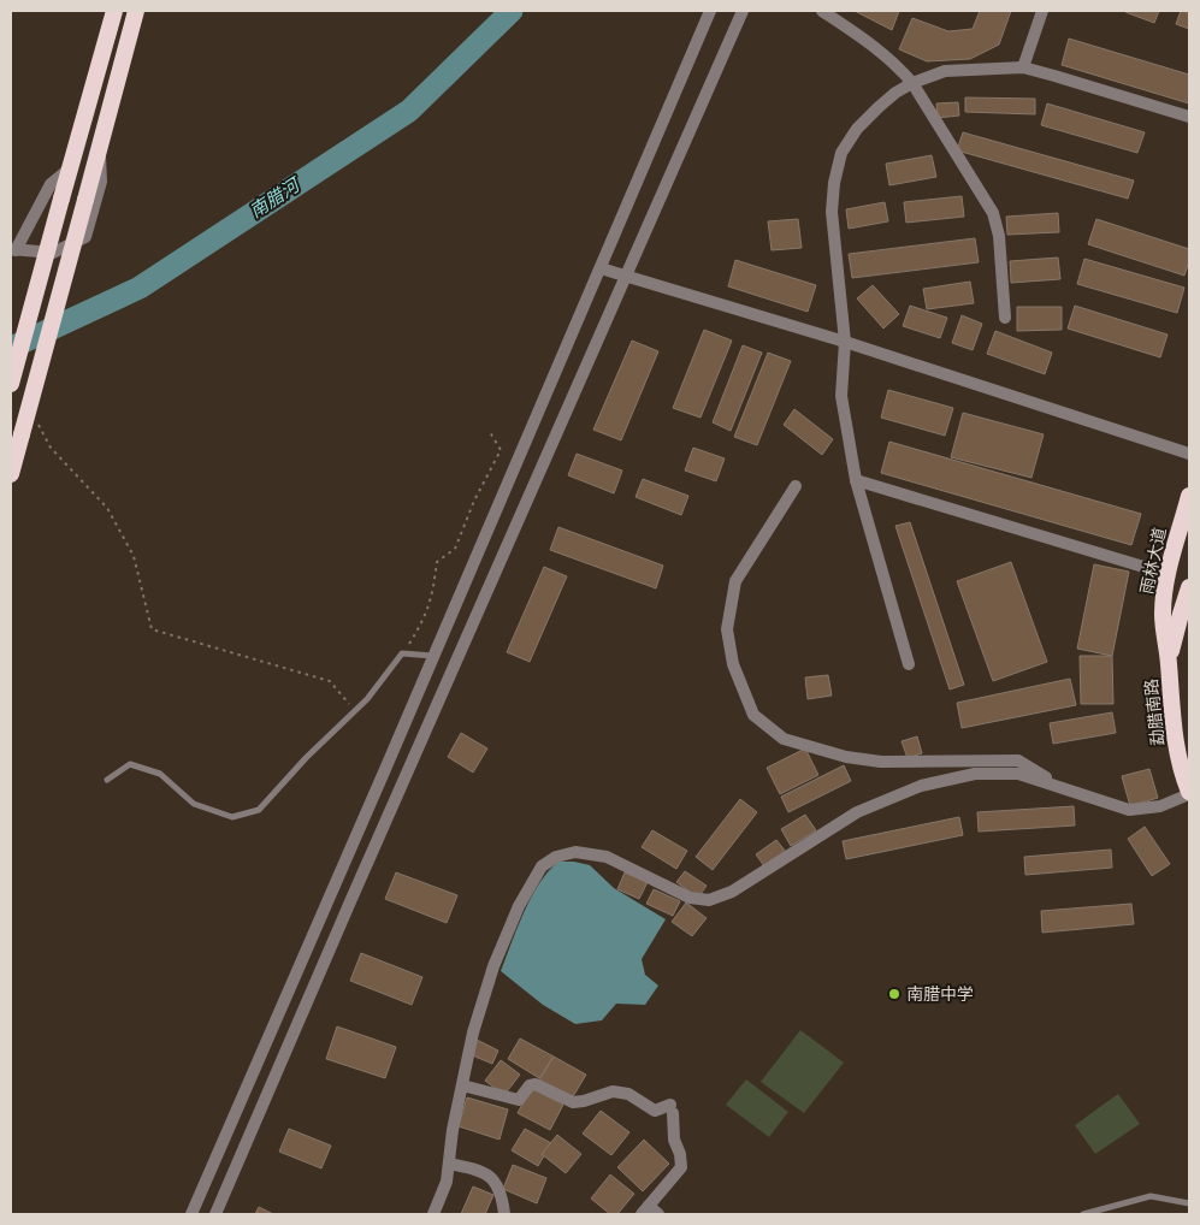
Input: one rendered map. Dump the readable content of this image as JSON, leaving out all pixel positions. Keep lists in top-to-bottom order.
{
  "streets": {
    "highway": ["雨林大道", "勐腊南路"]
  },
  "crossings": [
    ["雨林大道", "勐腊南路"]
  ],
  "water": ["南腊河"],
  "places": ["南腊中学"]
}
